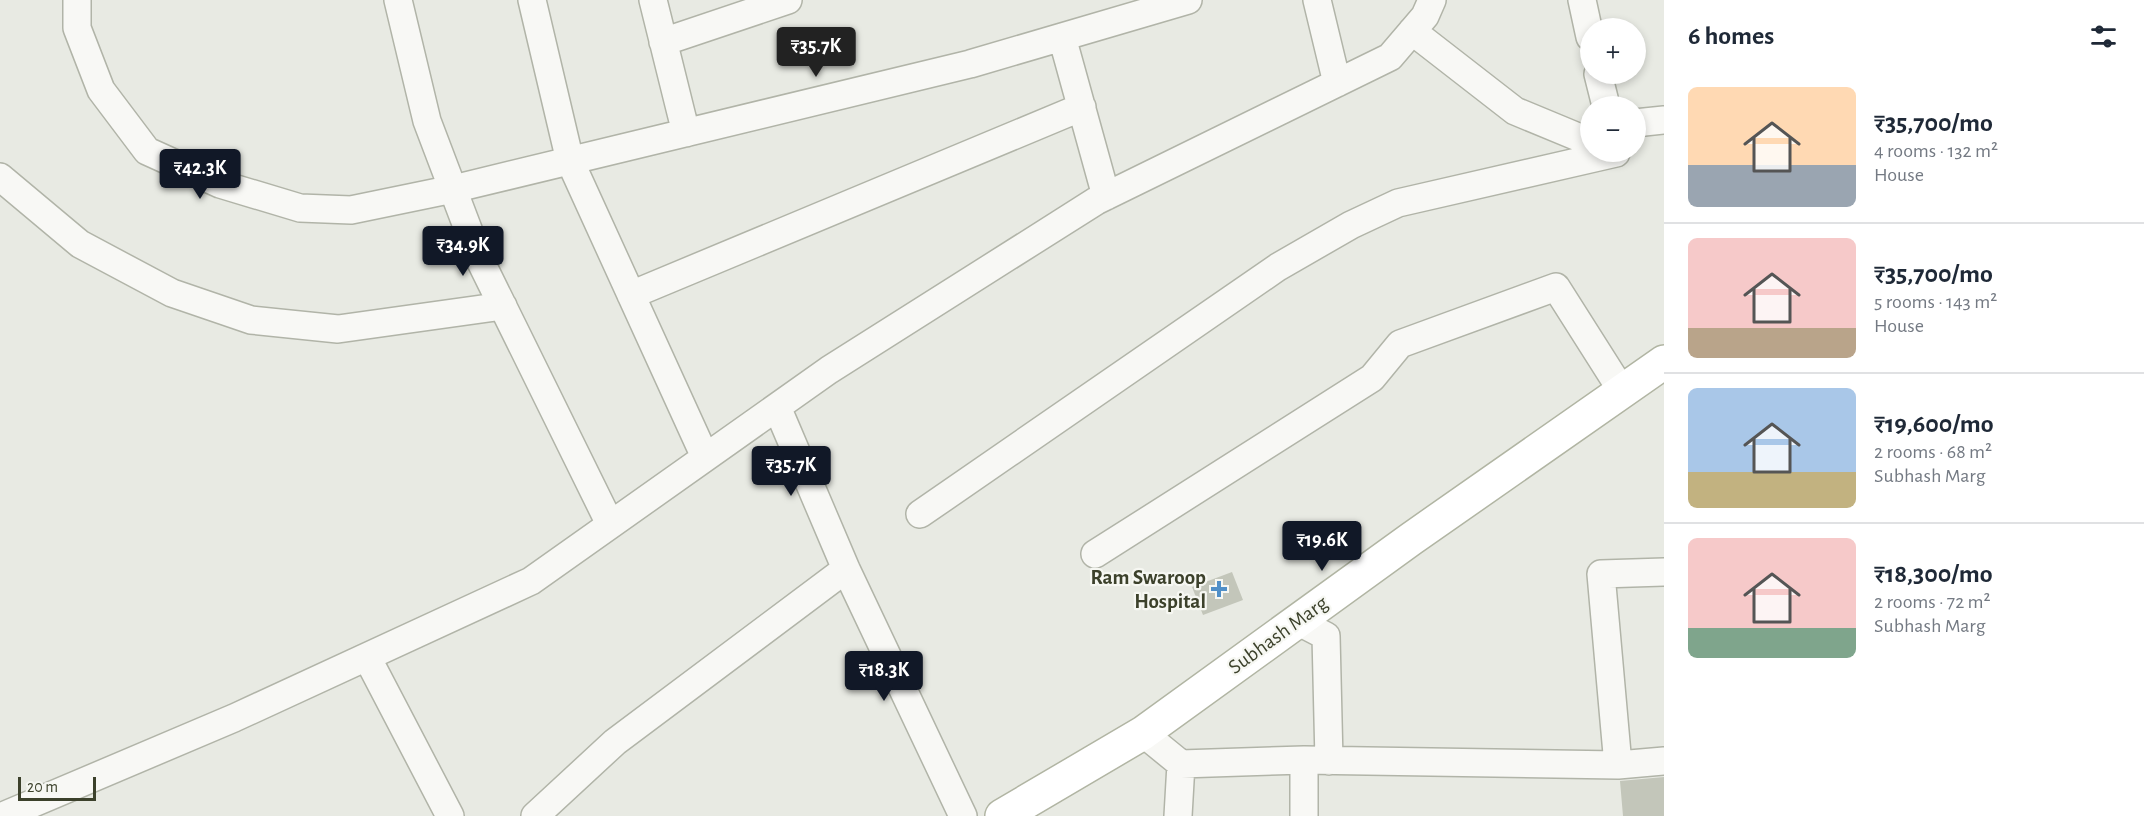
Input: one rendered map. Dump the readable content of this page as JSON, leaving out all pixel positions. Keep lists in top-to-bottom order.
{
  "streets": {
    "main road": ["Subhash Marg"]
  },
  "places": {
    "health": ["Ram Swaroop Hospital"]
  },
  "scale_bar": "20 m",
  "page": {
    "heading": "6 homes",
    "map_buttons": ["+", "−"],
    "price": [
      "₹35.7K",
      "₹42.3K",
      "₹34.9K",
      "₹35.7K",
      "₹19.6K",
      "₹18.3K"
    ],
    "list": [
      {
        "name": "₹35,700/mo",
        "note": "4 rooms · 132 m² · House"
      },
      {
        "name": "₹35,700/mo",
        "note": "5 rooms · 143 m² · House"
      },
      {
        "name": "₹19,600/mo",
        "note": "2 rooms · 68 m² · Subhash Marg"
      },
      {
        "name": "₹18,300/mo",
        "note": "2 rooms · 72 m² · Subhash Marg"
      }
    ],
    "scale": "20 m"
  }
}
